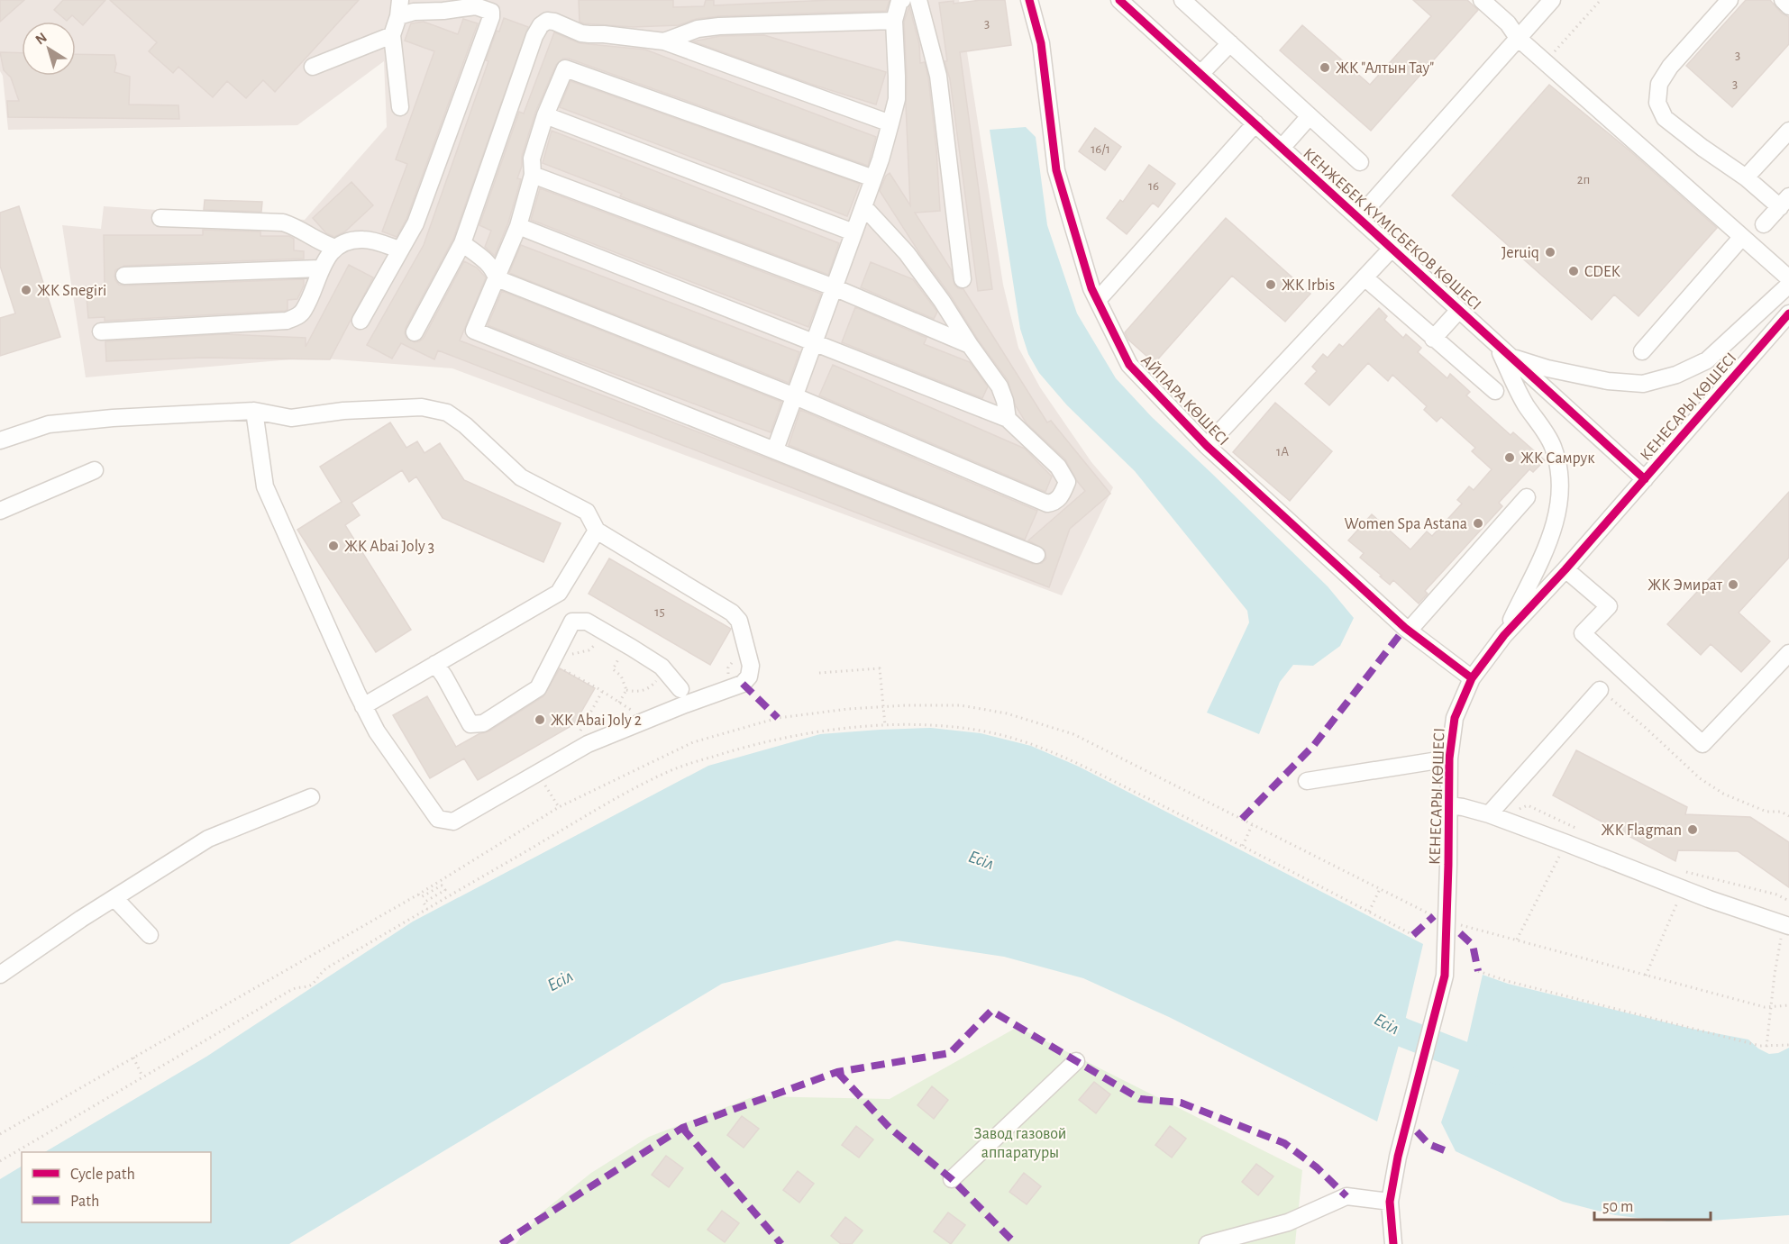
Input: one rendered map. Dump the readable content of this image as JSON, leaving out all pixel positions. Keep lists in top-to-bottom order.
{
  "streets": {
    "street": ["КЕНЖЕБЕК КҮМІСБЕКОВ КӨШЕСІ", "АЙПАРА КӨШЕСІ", "КЕНЕСАРЫ КӨШЕСІ"]
  },
  "crossings": [
    ["КЕНЖЕБЕК КҮМІСБЕКОВ КӨШЕСІ", "КЕНЕСАРЫ КӨШЕСІ"],
    ["АЙПАРА КӨШЕСІ", "КЕНЕСАРЫ КӨШЕСІ"]
  ],
  "water": ["Есіл"],
  "parks": ["Завод газовой аппаратуры"],
  "places": [
    "ЖК \"Алтын Тау\"",
    "Jeruiq",
    "CDEK",
    "ЖК Irbis",
    "ЖК Snegiri",
    "ЖК Самрук",
    "Women Spa Astana",
    "ЖК Abai Joly 3",
    "ЖК Эмират",
    "ЖК Abai Joly 2",
    "ЖК Flagman"
  ],
  "house_numbers": [
    "3",
    "3",
    "3",
    "16/1",
    "2п",
    "16",
    "1А",
    "15"
  ],
  "legend": ["Cycle path", "Path"],
  "scale_bar": "50 m",
  "north": "top left"
}
